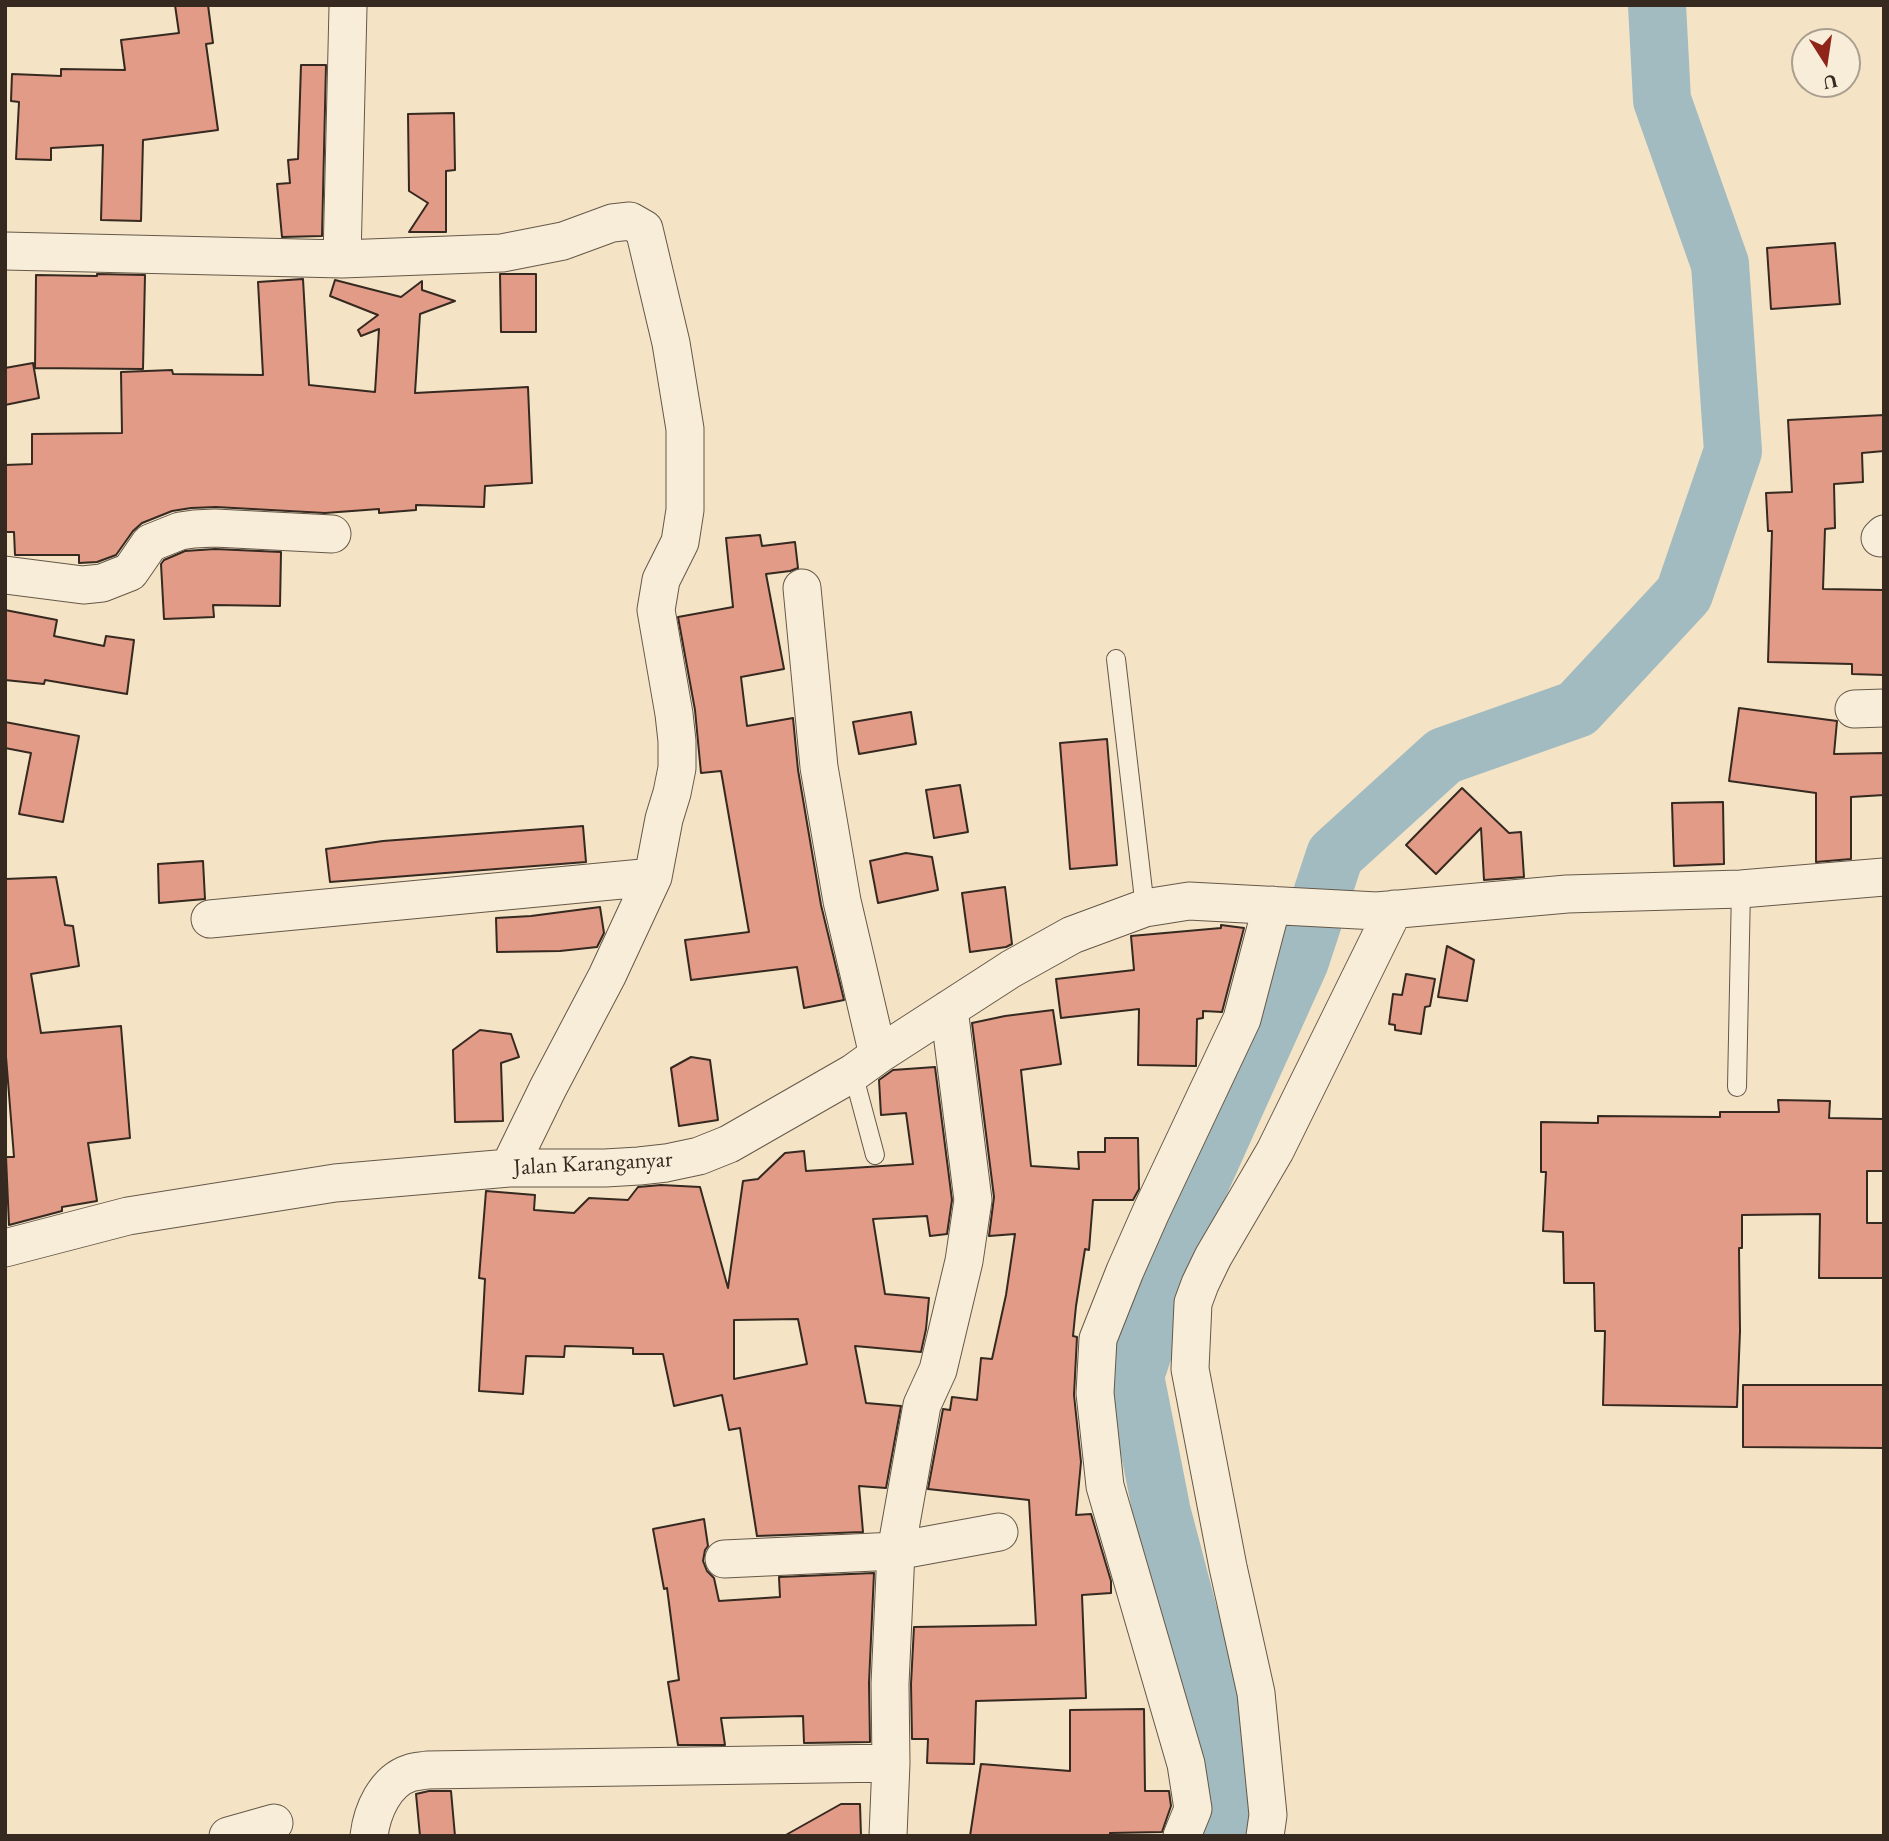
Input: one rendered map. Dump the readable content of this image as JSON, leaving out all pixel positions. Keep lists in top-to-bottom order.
{
  "streets": {
    "street": ["Jalan Karanganyar"]
  },
  "north": "bottom"
}
